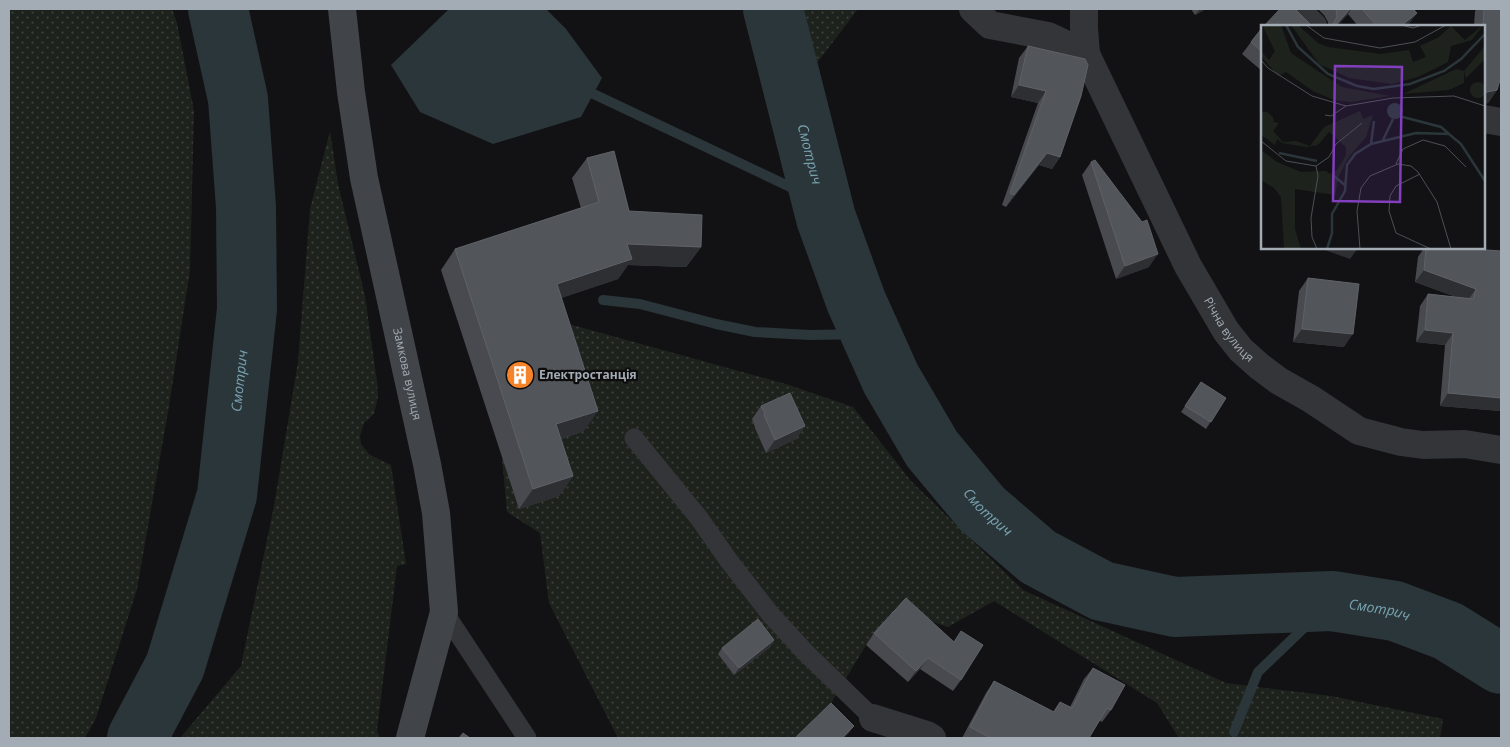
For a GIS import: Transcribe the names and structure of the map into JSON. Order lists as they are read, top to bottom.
{
  "streets": {
    "main road": ["Замкова вулиця"],
    "street": ["Річна вулиця"]
  },
  "water": ["Смотрич"],
  "places": {
    "building": ["Електростанція"]
  }
}
